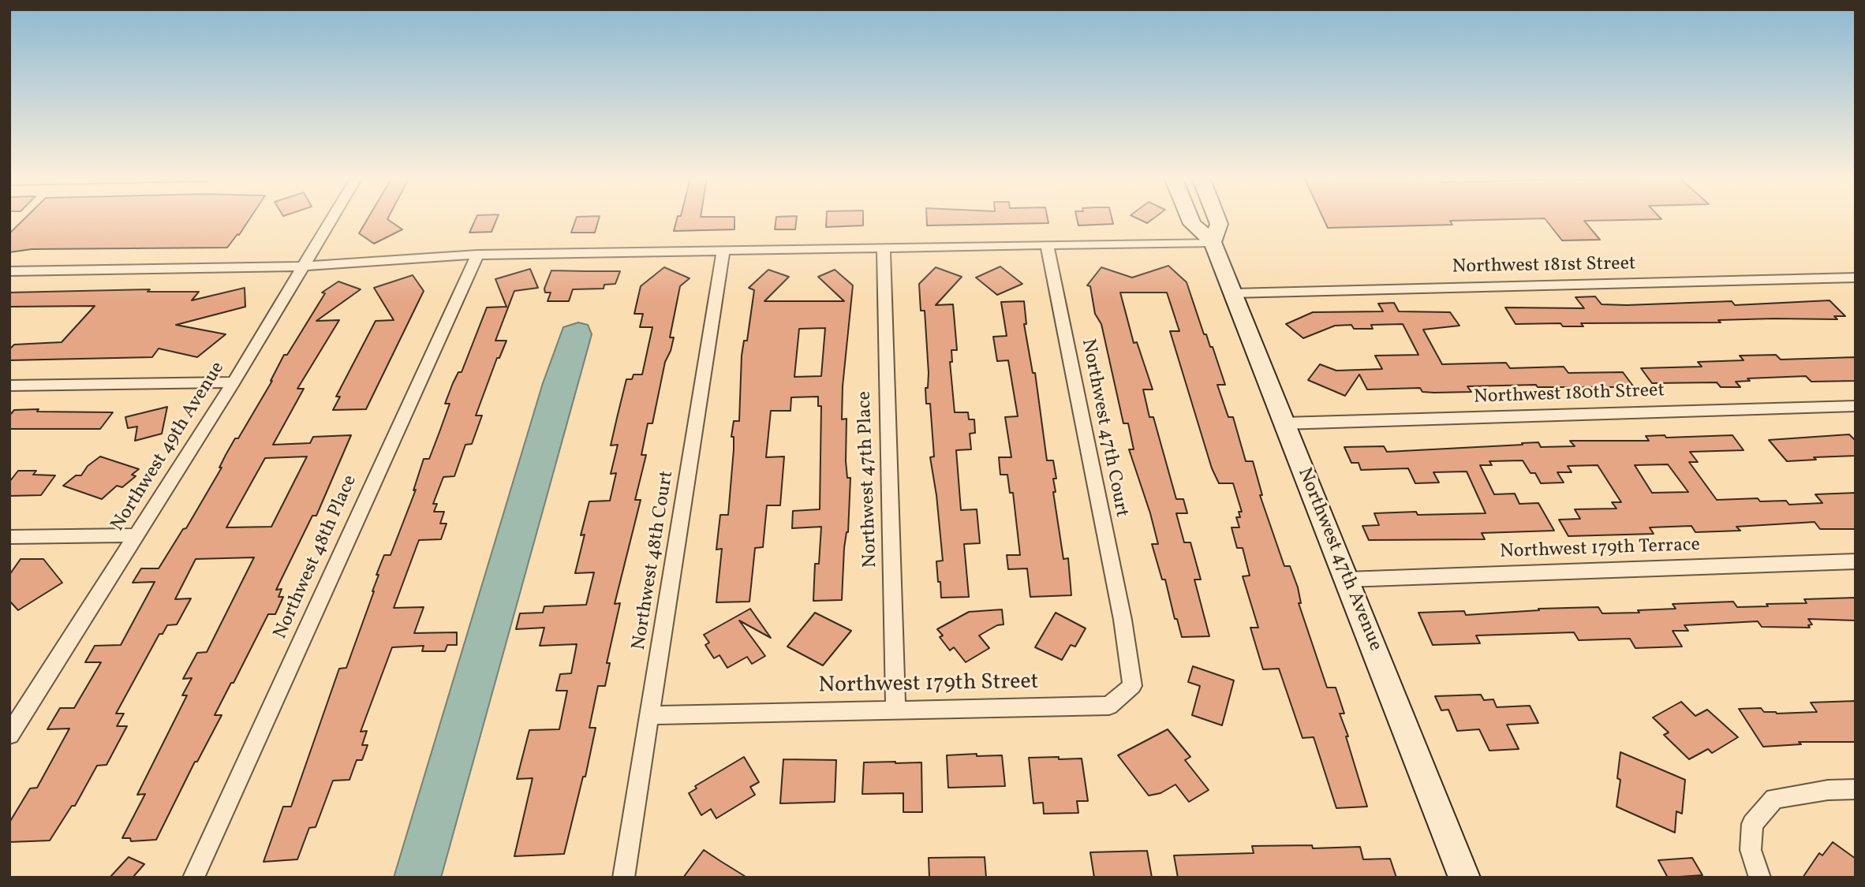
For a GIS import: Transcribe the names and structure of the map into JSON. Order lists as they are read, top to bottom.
{
  "streets": {
    "main road": ["Northwest 47th Avenue"],
    "street": [
      "Northwest 181st Street",
      "Northwest 180th Street",
      "Northwest 47th Court",
      "Northwest 49th Avenue",
      "Northwest 47th Place",
      "Northwest 179th Terrace",
      "Northwest 48th Place",
      "Northwest 48th Court",
      "Northwest 179th Street"
    ]
  },
  "crossings": [
    ["Northwest 181st Street", "Northwest 47th Avenue"],
    ["Northwest 180th Street", "Northwest 47th Avenue"],
    ["Northwest 47th Court", "Northwest 179th Street"],
    ["Northwest 47th Place", "Northwest 179th Street"],
    ["Northwest 179th Terrace", "Northwest 47th Avenue"],
    ["Northwest 48th Court", "Northwest 179th Street"]
  ]
}
